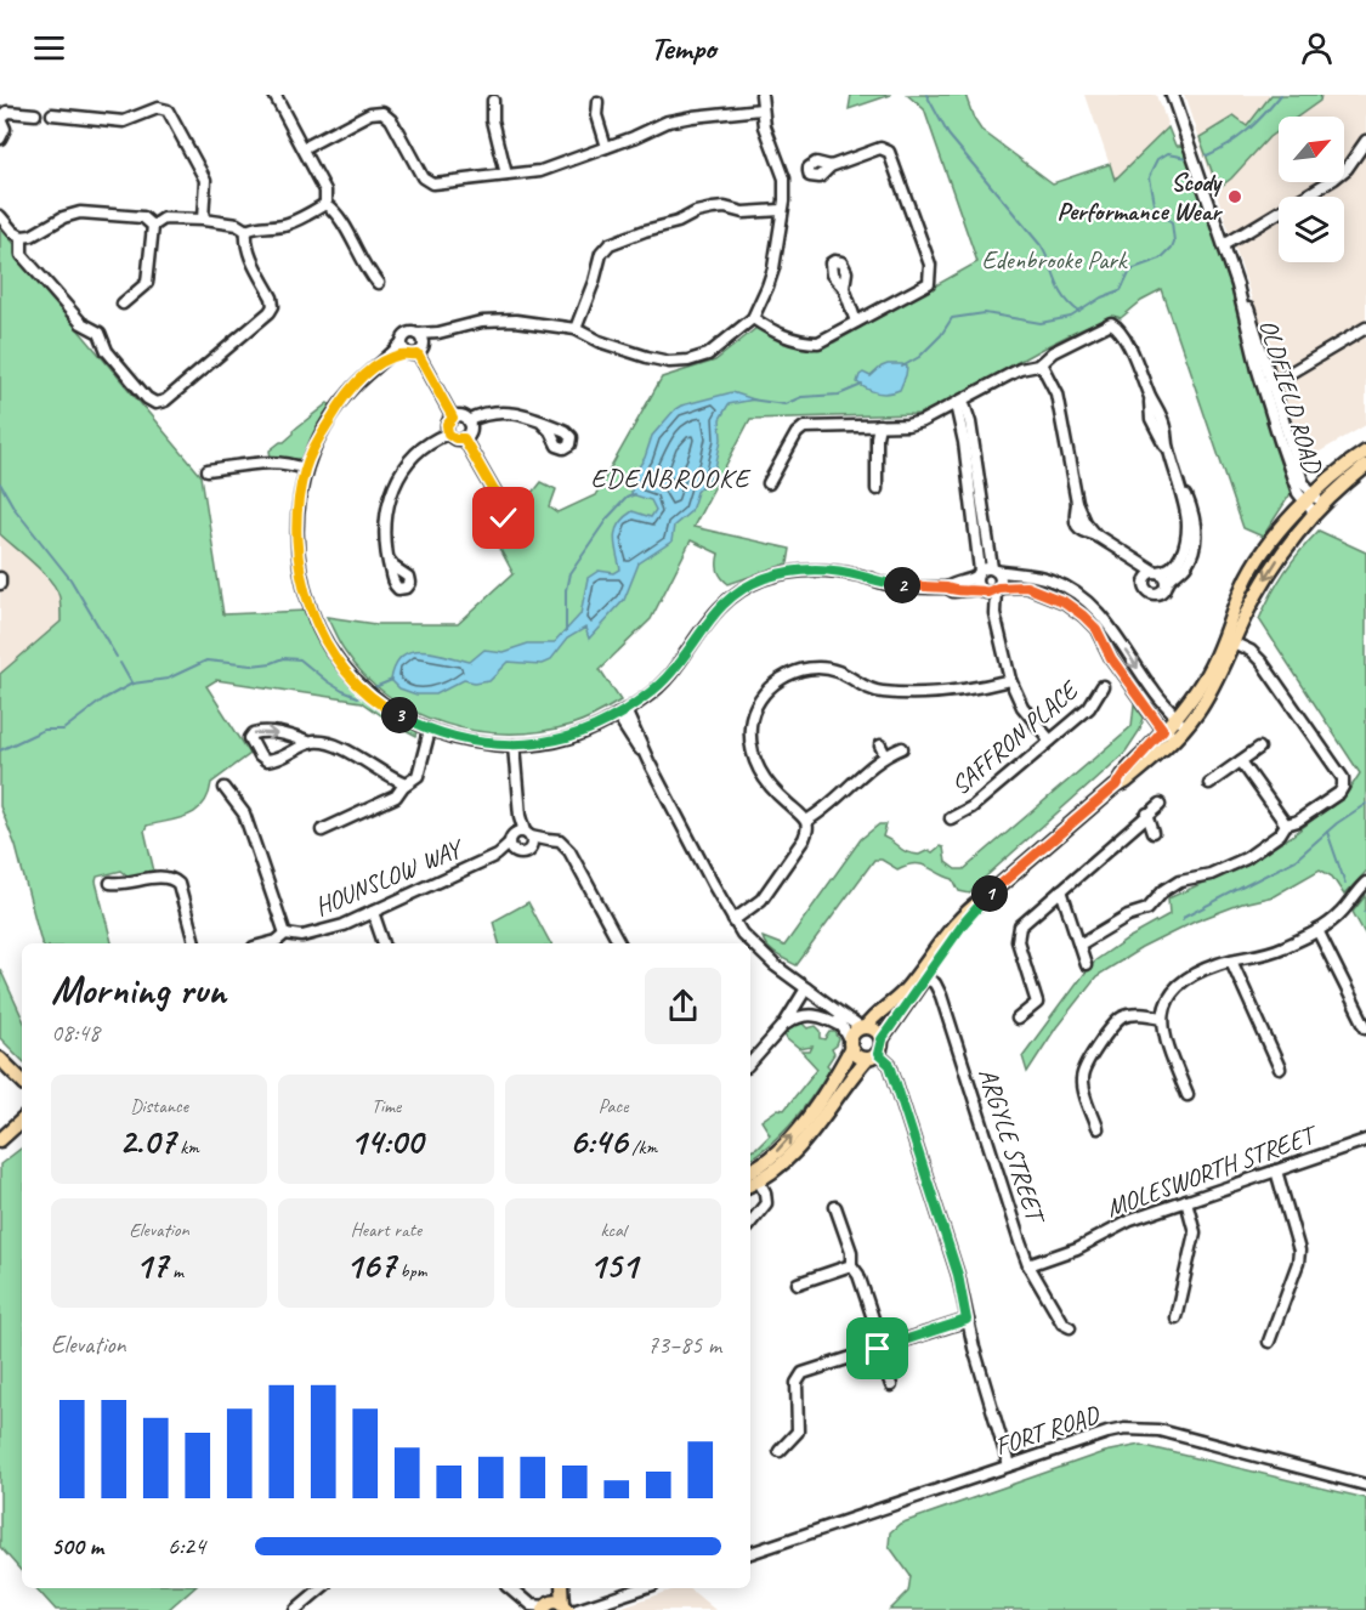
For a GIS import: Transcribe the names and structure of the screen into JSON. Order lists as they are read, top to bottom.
{
  "streets": {
    "street": [
      "OLDFIELD ROAD",
      "SAFFRON PLACE",
      "HOUNSLOW WAY",
      "ARGYLE STREET",
      "MOLESWORTH STREET",
      "FORT ROAD"
    ]
  },
  "crossings": [
    ["ARGYLE STREET", "MOLESWORTH STREET"]
  ],
  "districts": ["EDENBROOKE"],
  "parks": ["Edenbrooke Park"],
  "places": ["Scody Performance Wear"],
  "north": "top right",
  "page": {
    "header": "Tempo",
    "pins": ["2", "3", "1"],
    "heading": ["Morning run", "08:48"],
    "stats": [
      ["Distance", "2.07 km"],
      ["Time", "14:00"],
      ["Pace", "6:46 /km"],
      ["Elevation", "17 m"],
      ["Heart rate", "167 bpm"],
      ["kcal", "151"]
    ],
    "chart": ["Elevation", "73–85 m"],
    "list": [
      {
        "name": "500 m",
        "note": "6:24"
      }
    ]
  }
}
